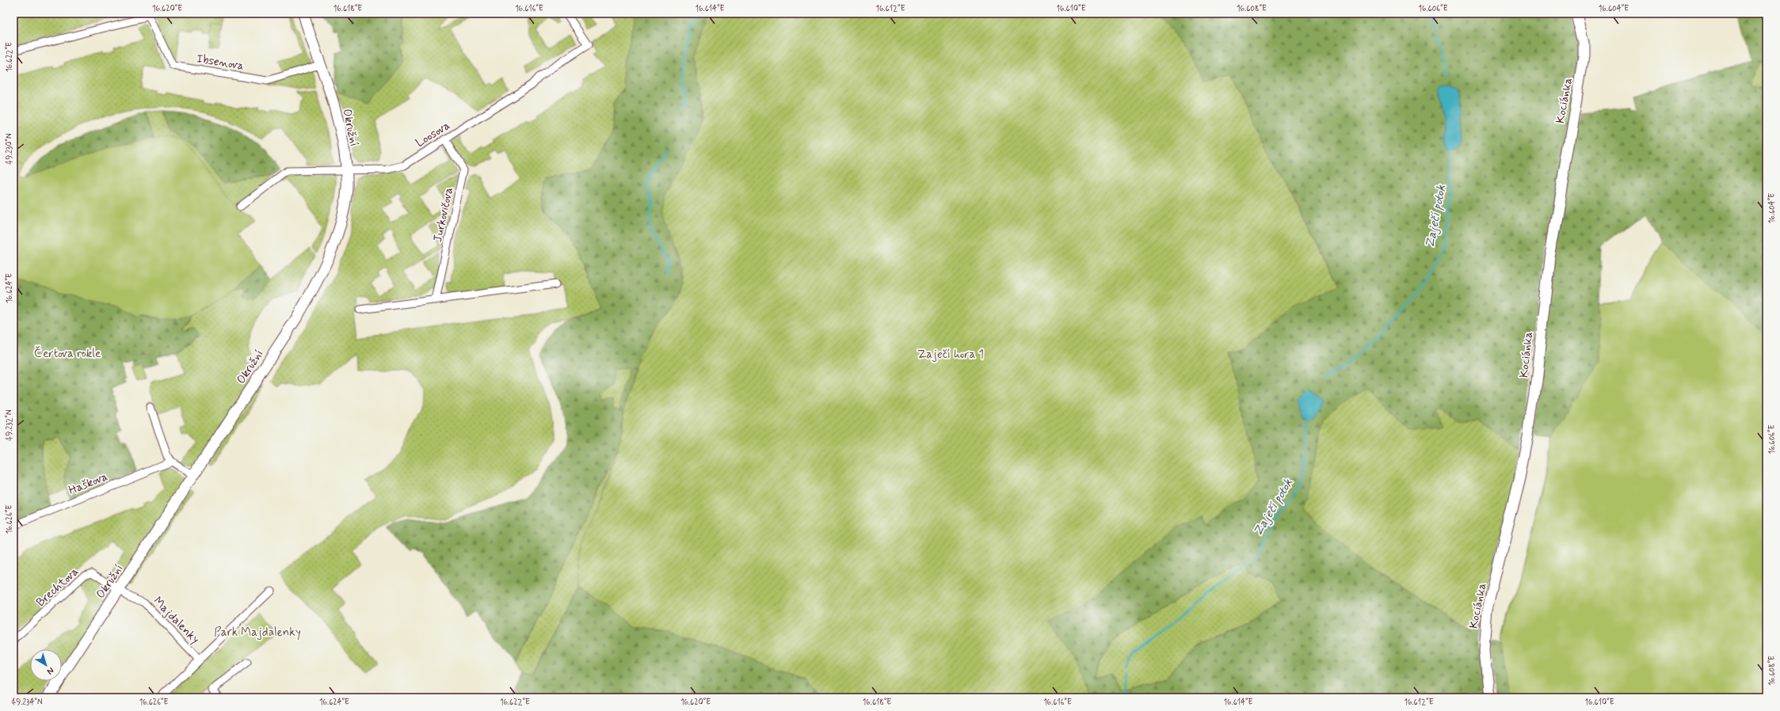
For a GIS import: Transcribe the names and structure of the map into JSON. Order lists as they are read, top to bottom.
{
  "streets": {
    "street": [
      "Ibsenova",
      "Kociánka",
      "Okružní",
      "Loosova",
      "Jurkovičova",
      "Haškova",
      "Brechtova",
      "Majdalenky"
    ]
  },
  "crossings": [
    ["Ibsenova", "Okružní"],
    ["Okružní", "Loosova"],
    ["Okružní", "Brechtova"],
    ["Okružní", "Majdalenky"],
    ["Loosova", "Jurkovičova"],
    ["Brechtova", "Majdalenky"]
  ],
  "water": ["Zaječí potok"],
  "parks": ["Čertova rokle", "Zaječí hora 1", "Park Majdalenky"],
  "north": "bottom right",
  "coordinates": [
    "16.620°E",
    "16.618°E",
    "16.616°E",
    "16.614°E",
    "16.612°E",
    "16.610°E",
    "16.608°E",
    "16.606°E",
    "16.604°E",
    "16.622°E",
    "49.230°N",
    "16.624°E",
    "49.232°N",
    "16.626°E",
    "49.234°N"
  ]
}
